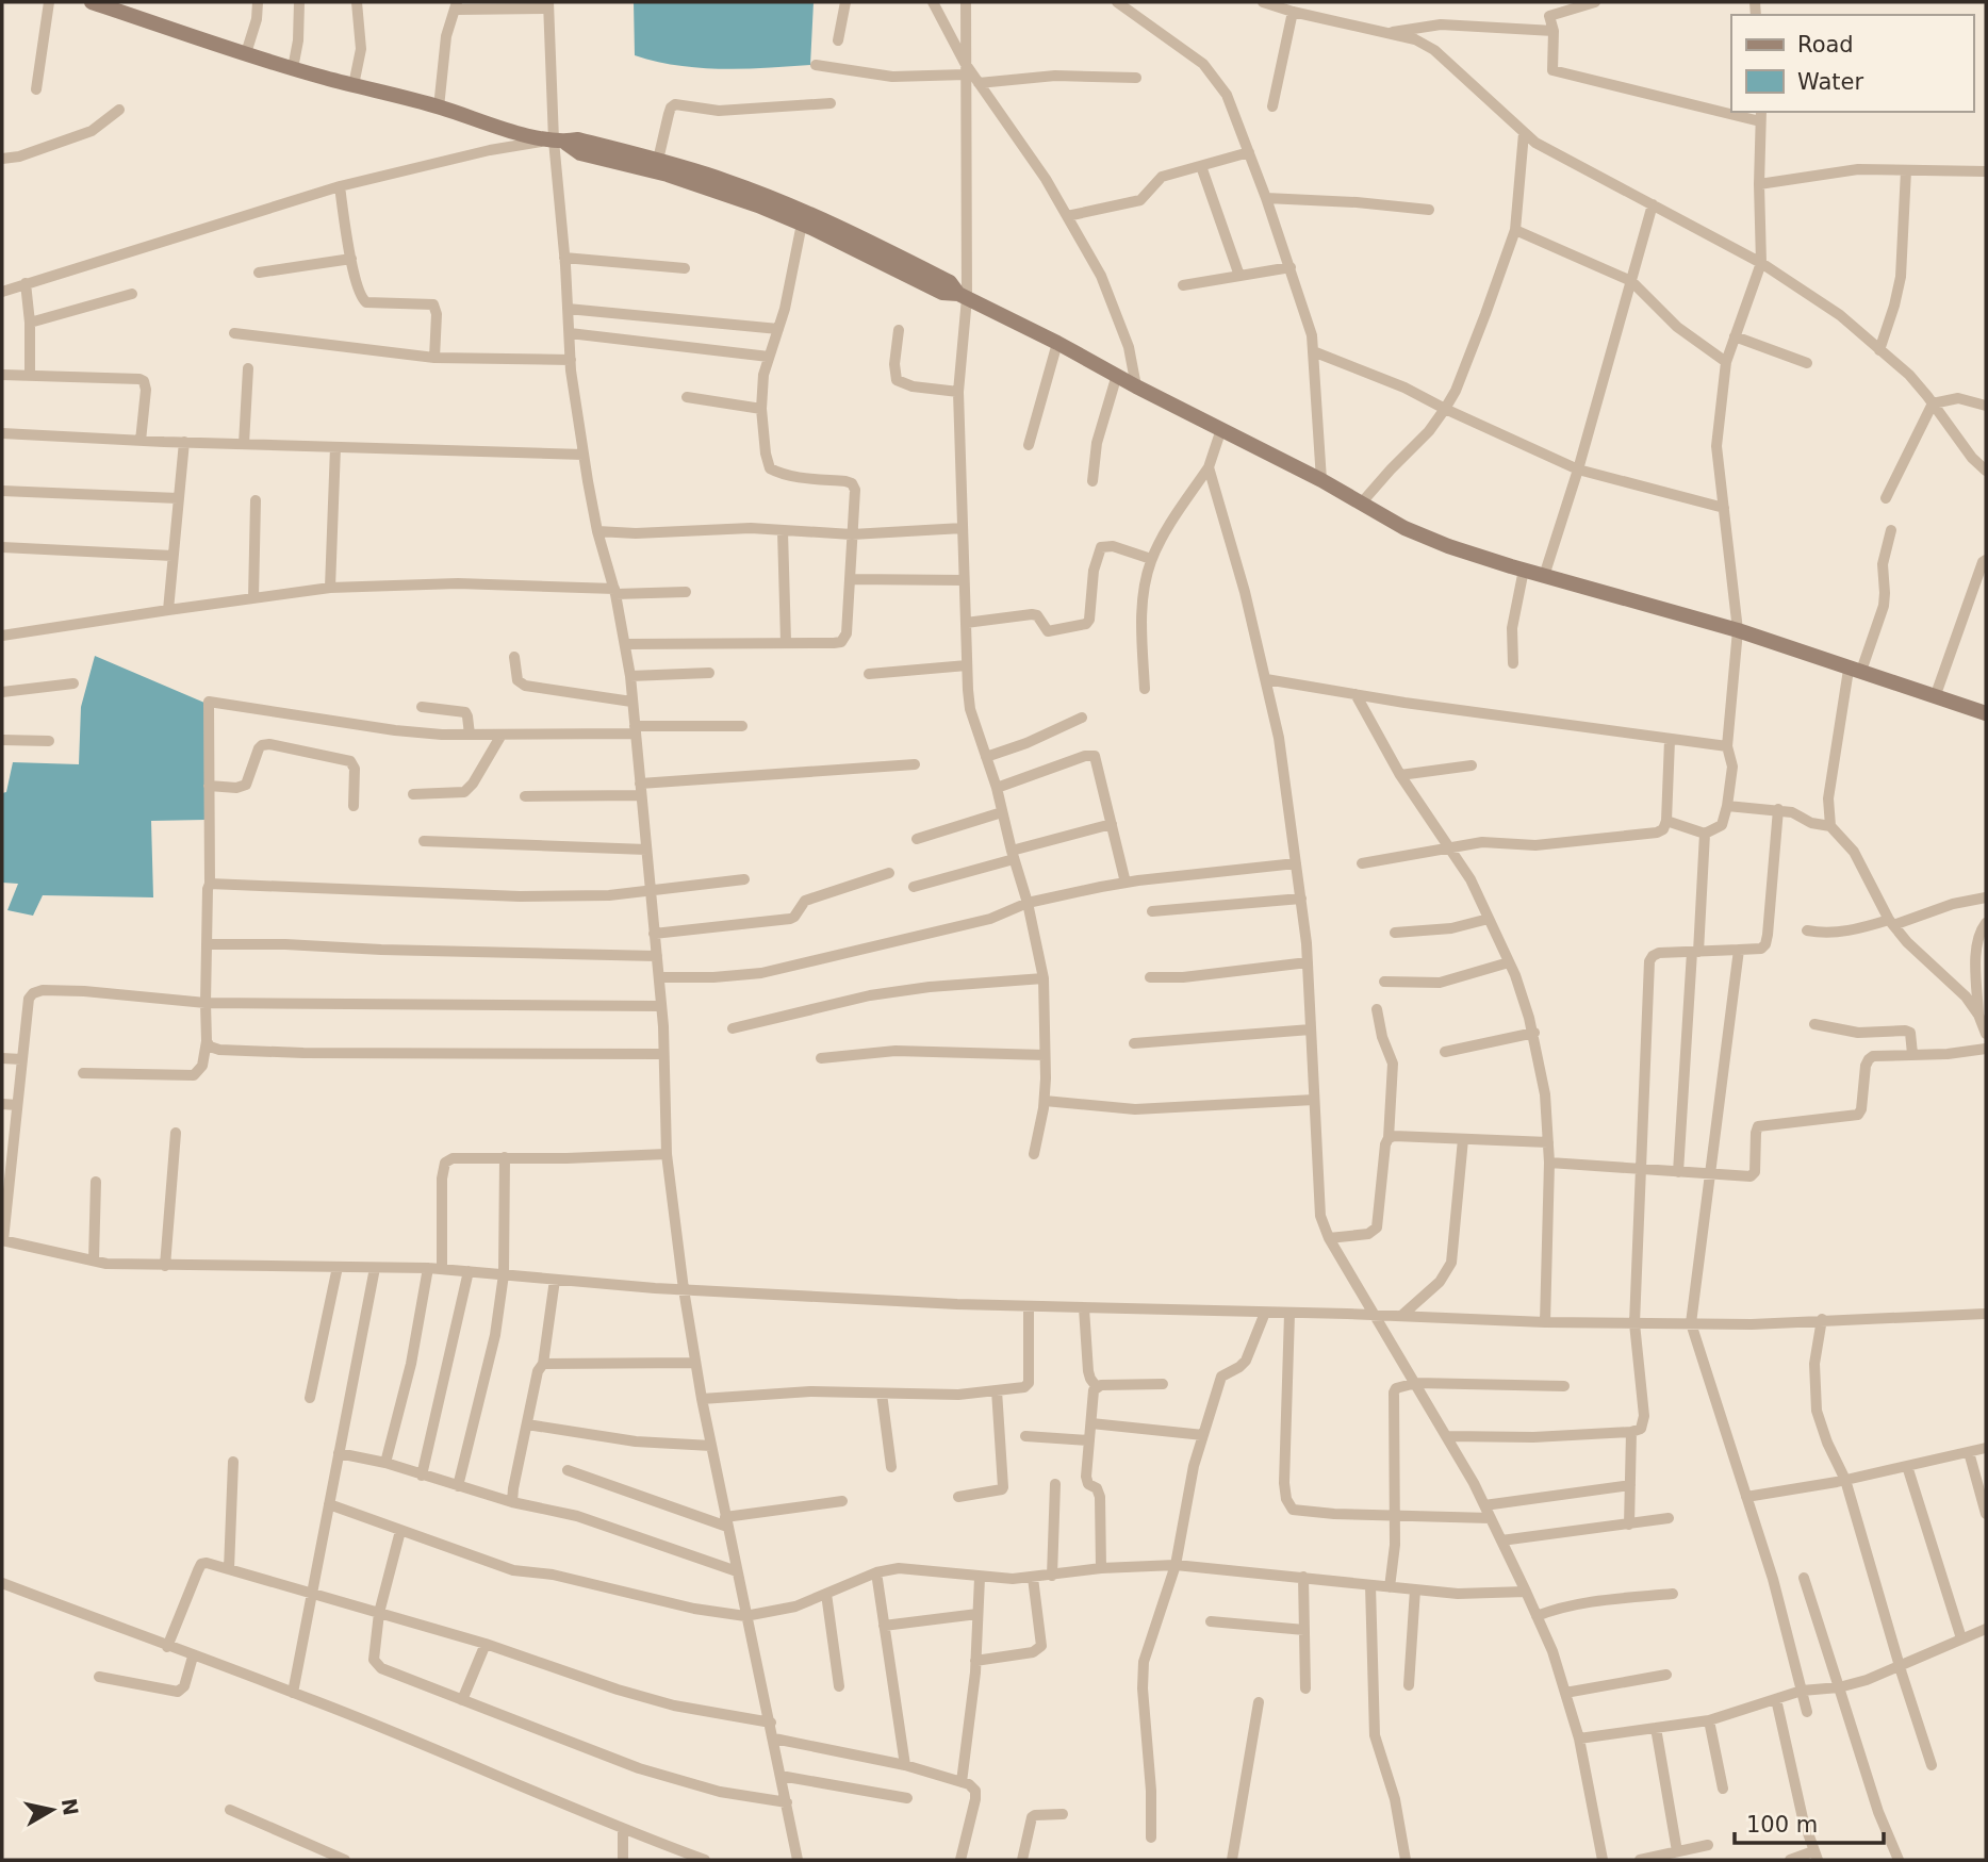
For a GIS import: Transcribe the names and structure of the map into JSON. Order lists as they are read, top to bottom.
{
  "legend": ["Road", "Water"],
  "scale_bar": "100 m",
  "north": "right"
}
